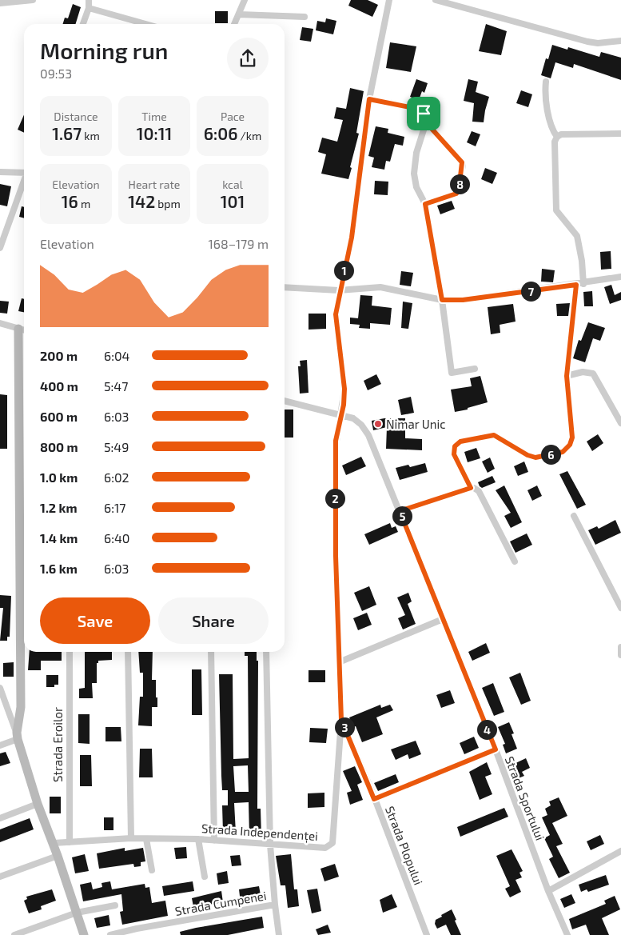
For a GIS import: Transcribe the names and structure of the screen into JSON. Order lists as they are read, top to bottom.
{
  "streets": {
    "street": [
      "Strada Eroilor",
      "Strada Sportului",
      "Strada Independenței",
      "Strada Plopului",
      "Strada Cumpenei"
    ]
  },
  "crossings": [
    ["Strada Eroilor", "Strada Independenței"],
    ["Strada Sportului", "Strada Independenței"],
    ["Strada Independenței", "Strada Plopului"],
    ["Strada Independenței", "Strada Cumpenei"]
  ],
  "places": ["Nimar Unic"],
  "page": {
    "heading": ["Morning run", "09:53"],
    "stats": [
      ["Distance", "1.67 km"],
      ["Time", "10:11"],
      ["Pace", "6:06 /km"],
      ["Elevation", "16 m"],
      ["Heart rate", "142 bpm"],
      ["kcal", "101"]
    ],
    "pins": [
      "8",
      "1",
      "7",
      "6",
      "2",
      "5",
      "3",
      "4"
    ],
    "chart": ["Elevation", "168–179 m"],
    "list": [
      {
        "name": "200 m",
        "note": "6:04"
      },
      {
        "name": "400 m",
        "note": "5:47"
      },
      {
        "name": "600 m",
        "note": "6:03"
      },
      {
        "name": "800 m",
        "note": "5:49"
      },
      {
        "name": "1.0 km",
        "note": "6:02"
      },
      {
        "name": "1.2 km",
        "note": "6:17"
      },
      {
        "name": "1.4 km",
        "note": "6:40"
      },
      {
        "name": "1.6 km",
        "note": "6:03"
      }
    ],
    "buttons": ["Save", "Share"]
  }
}
